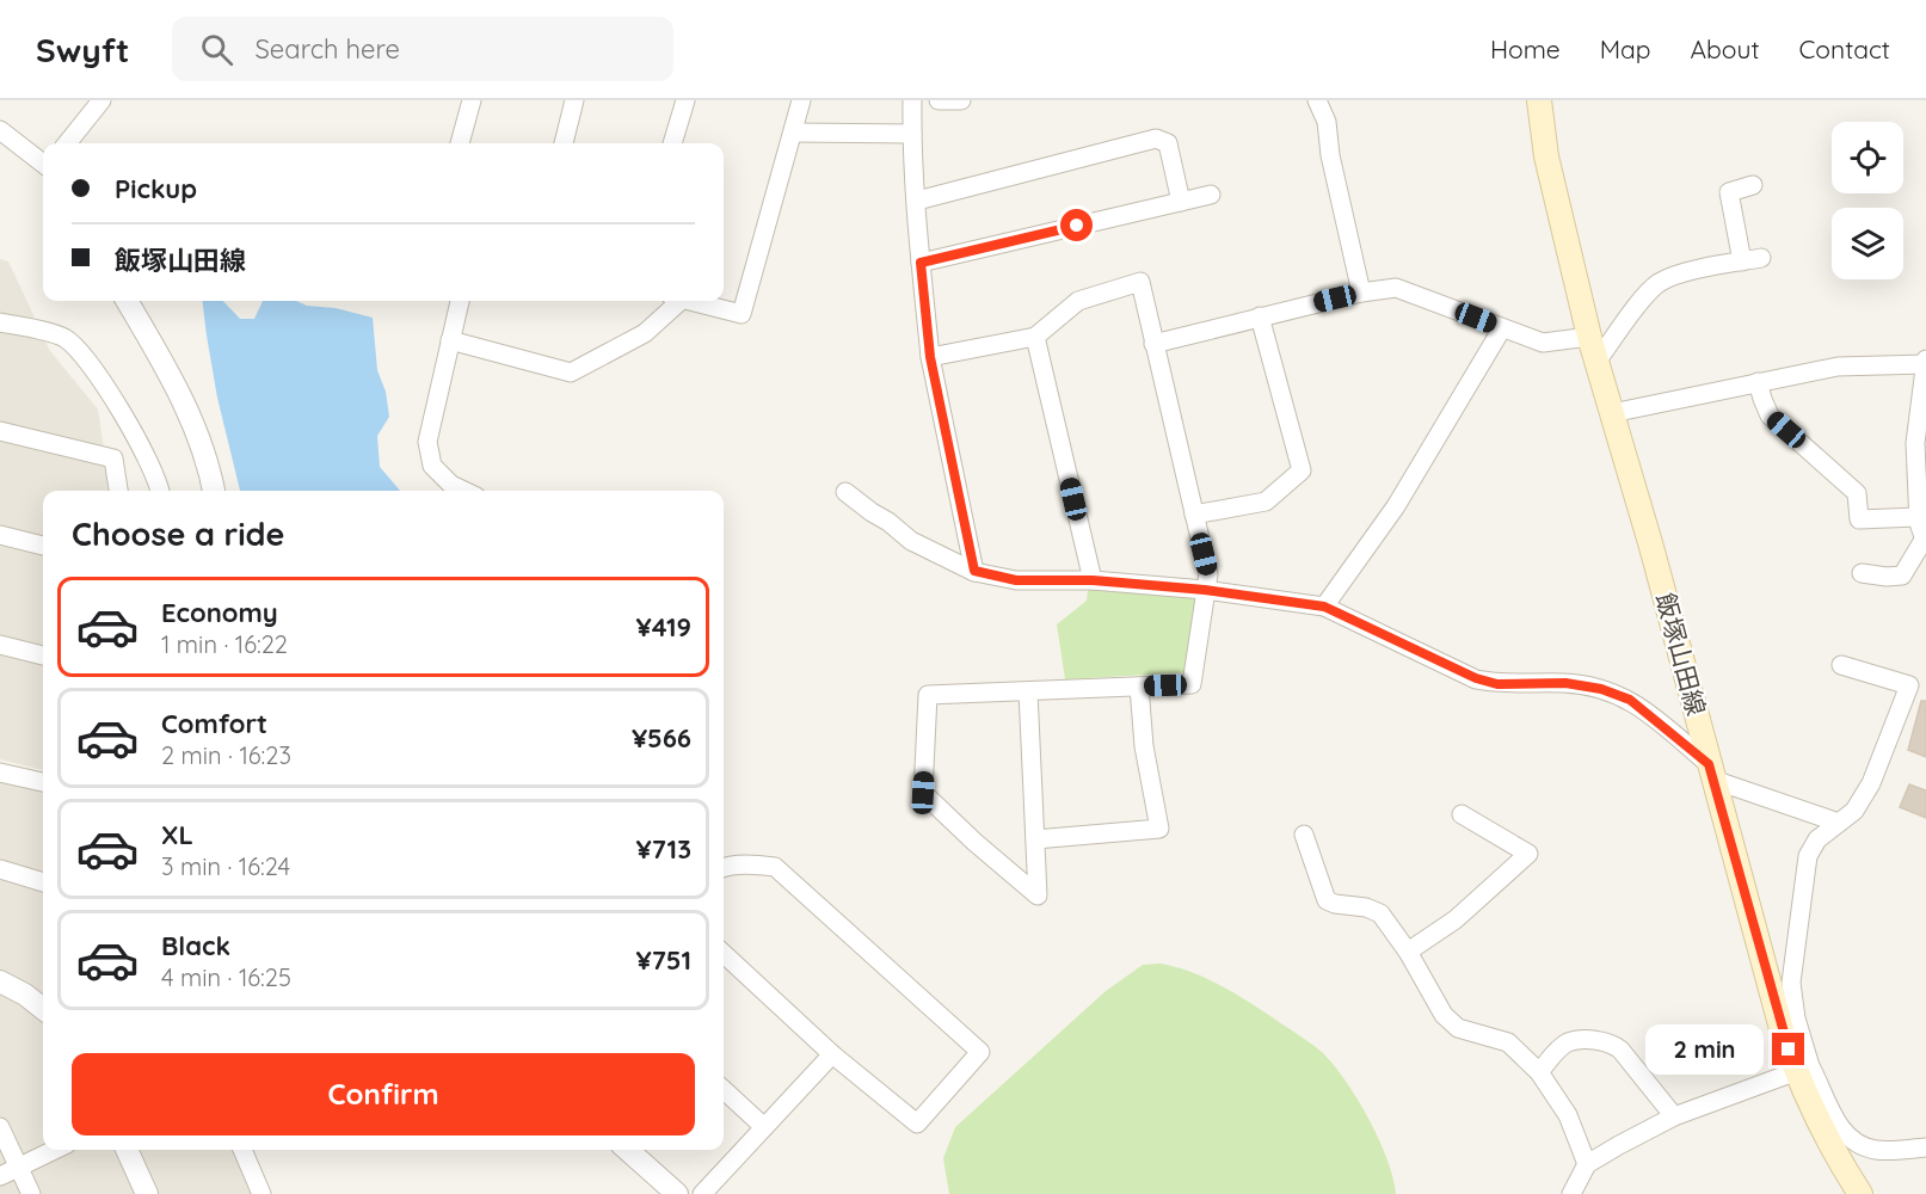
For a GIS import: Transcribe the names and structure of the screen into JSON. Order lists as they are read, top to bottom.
{
  "streets": {
    "main road": ["飯塚山田線"]
  },
  "page": {
    "header": "Swyft",
    "search": "Search here",
    "nav": [
      "Home",
      "Map",
      "About",
      "Contact"
    ],
    "banner": ["Pickup", "飯塚山田線"],
    "heading": "Choose a ride",
    "list": [
      {
        "name": "Economy",
        "note": "1 min · 16:22",
        "value": "¥419"
      },
      {
        "name": "Comfort",
        "note": "2 min · 16:23",
        "value": "¥566"
      },
      {
        "name": "XL",
        "note": "3 min · 16:24",
        "value": "¥713"
      },
      {
        "name": "Black",
        "note": "4 min · 16:25",
        "value": "¥751"
      }
    ],
    "bubble": "2 min",
    "buttons": "Confirm"
  }
}
